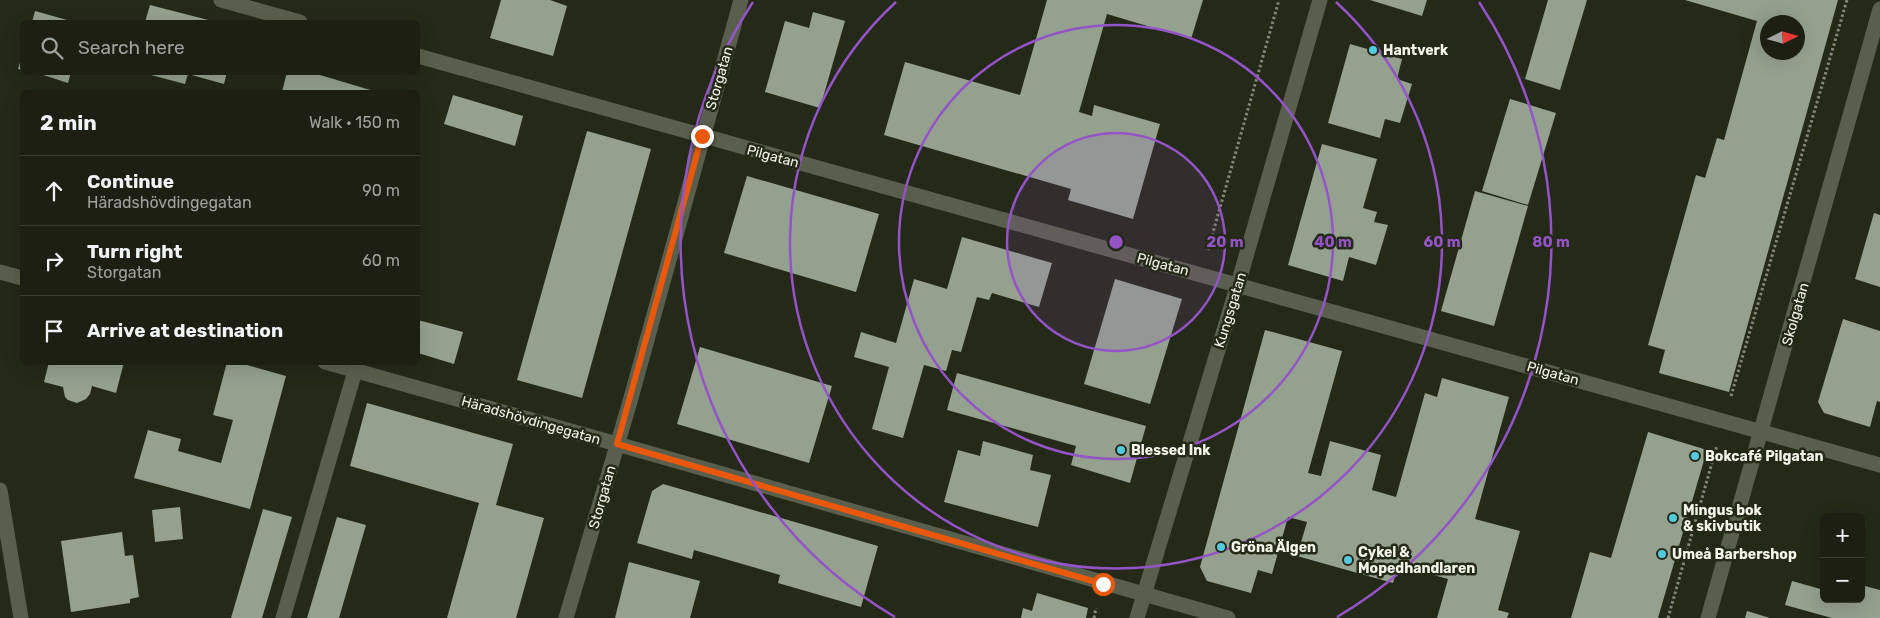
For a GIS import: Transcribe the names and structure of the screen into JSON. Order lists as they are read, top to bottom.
{
  "streets": {
    "street": [
      "Storgatan",
      "Pilgatan",
      "Kungsgatan",
      "Skolgatan",
      "Häradshövdingegatan"
    ]
  },
  "crossings": [
    ["Storgatan", "Pilgatan"],
    ["Storgatan", "Häradshövdingegatan"],
    ["Pilgatan", "Kungsgatan"],
    ["Pilgatan", "Skolgatan"],
    ["Kungsgatan", "Häradshövdingegatan"]
  ],
  "places": [
    "Hantverk",
    "Blessed Ink",
    "Bokcafé Pilgatan",
    "Mingus bok & skivbutik",
    "Gröna Älgen",
    "Umeå Barbershop",
    "Cykel & Mopedhandlaren"
  ],
  "north": "right",
  "page": {
    "search": "Search here",
    "heading": ["2 min", "Walk · 150 m"],
    "list": [
      ["Continue", "Häradshövdingegatan", "90 m"],
      ["Turn right", "Storgatan", "60 m"],
      "Arrive at destination"
    ],
    "map_buttons": ["+", "−"]
  },
  "rings": [
    "20 m",
    "40 m",
    "60 m",
    "80 m"
  ]
}
